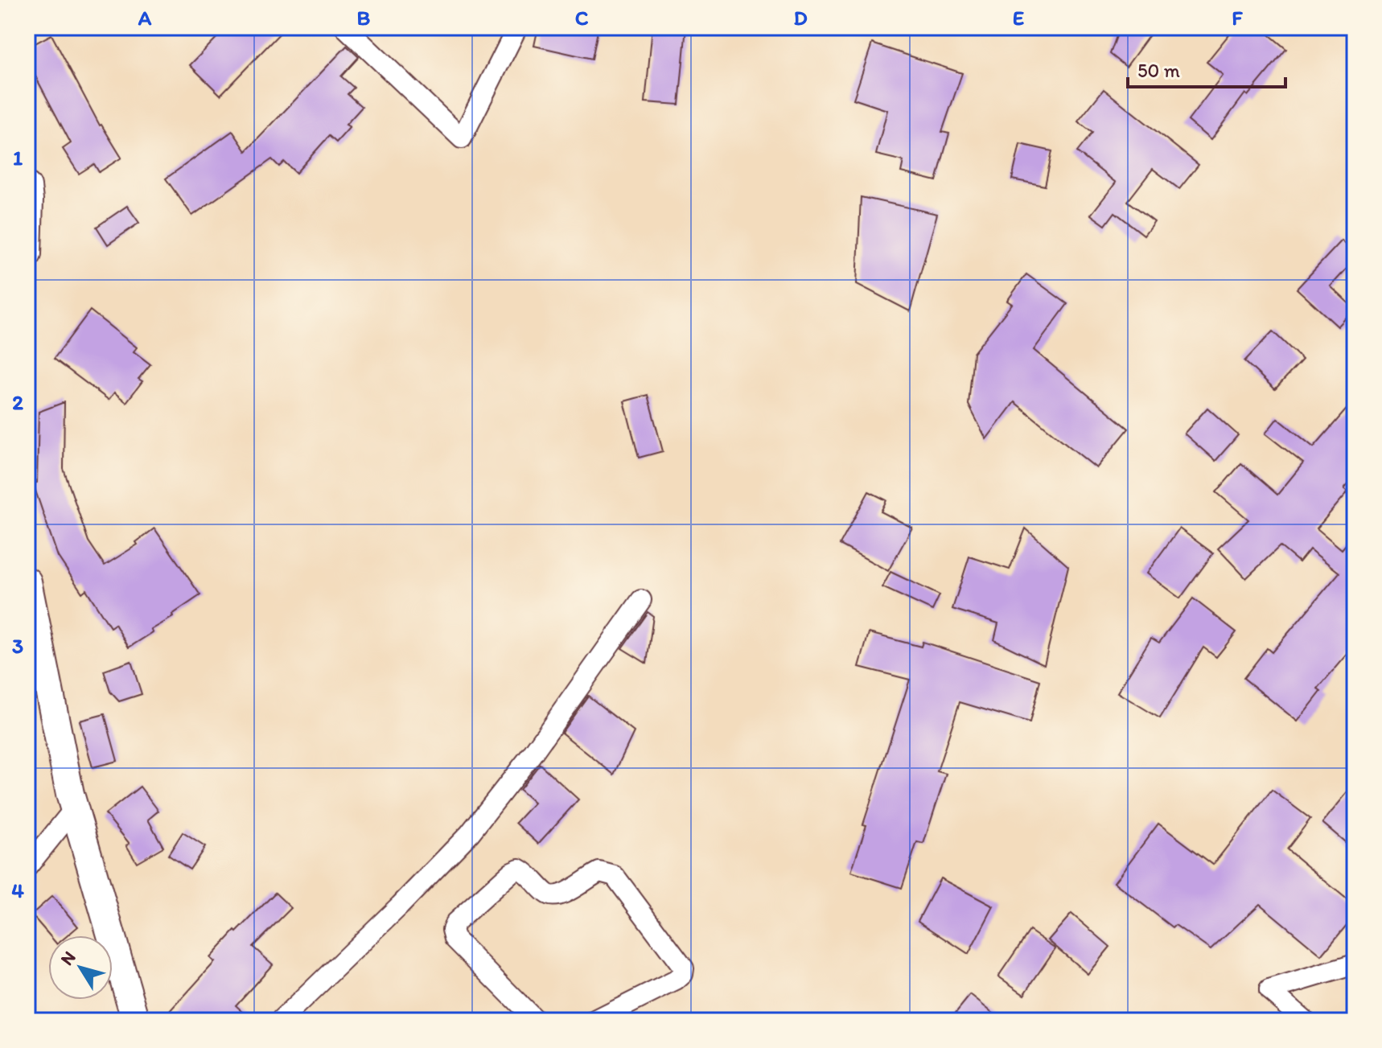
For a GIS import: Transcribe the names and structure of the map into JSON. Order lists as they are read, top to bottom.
{
  "scale_bar": "50 m",
  "north": "top left",
  "grid": {
    "columns": [
      "A",
      "B",
      "C",
      "D",
      "E",
      "F"
    ],
    "rows": [
      "1",
      "2",
      "3",
      "4"
    ]
  }
}
